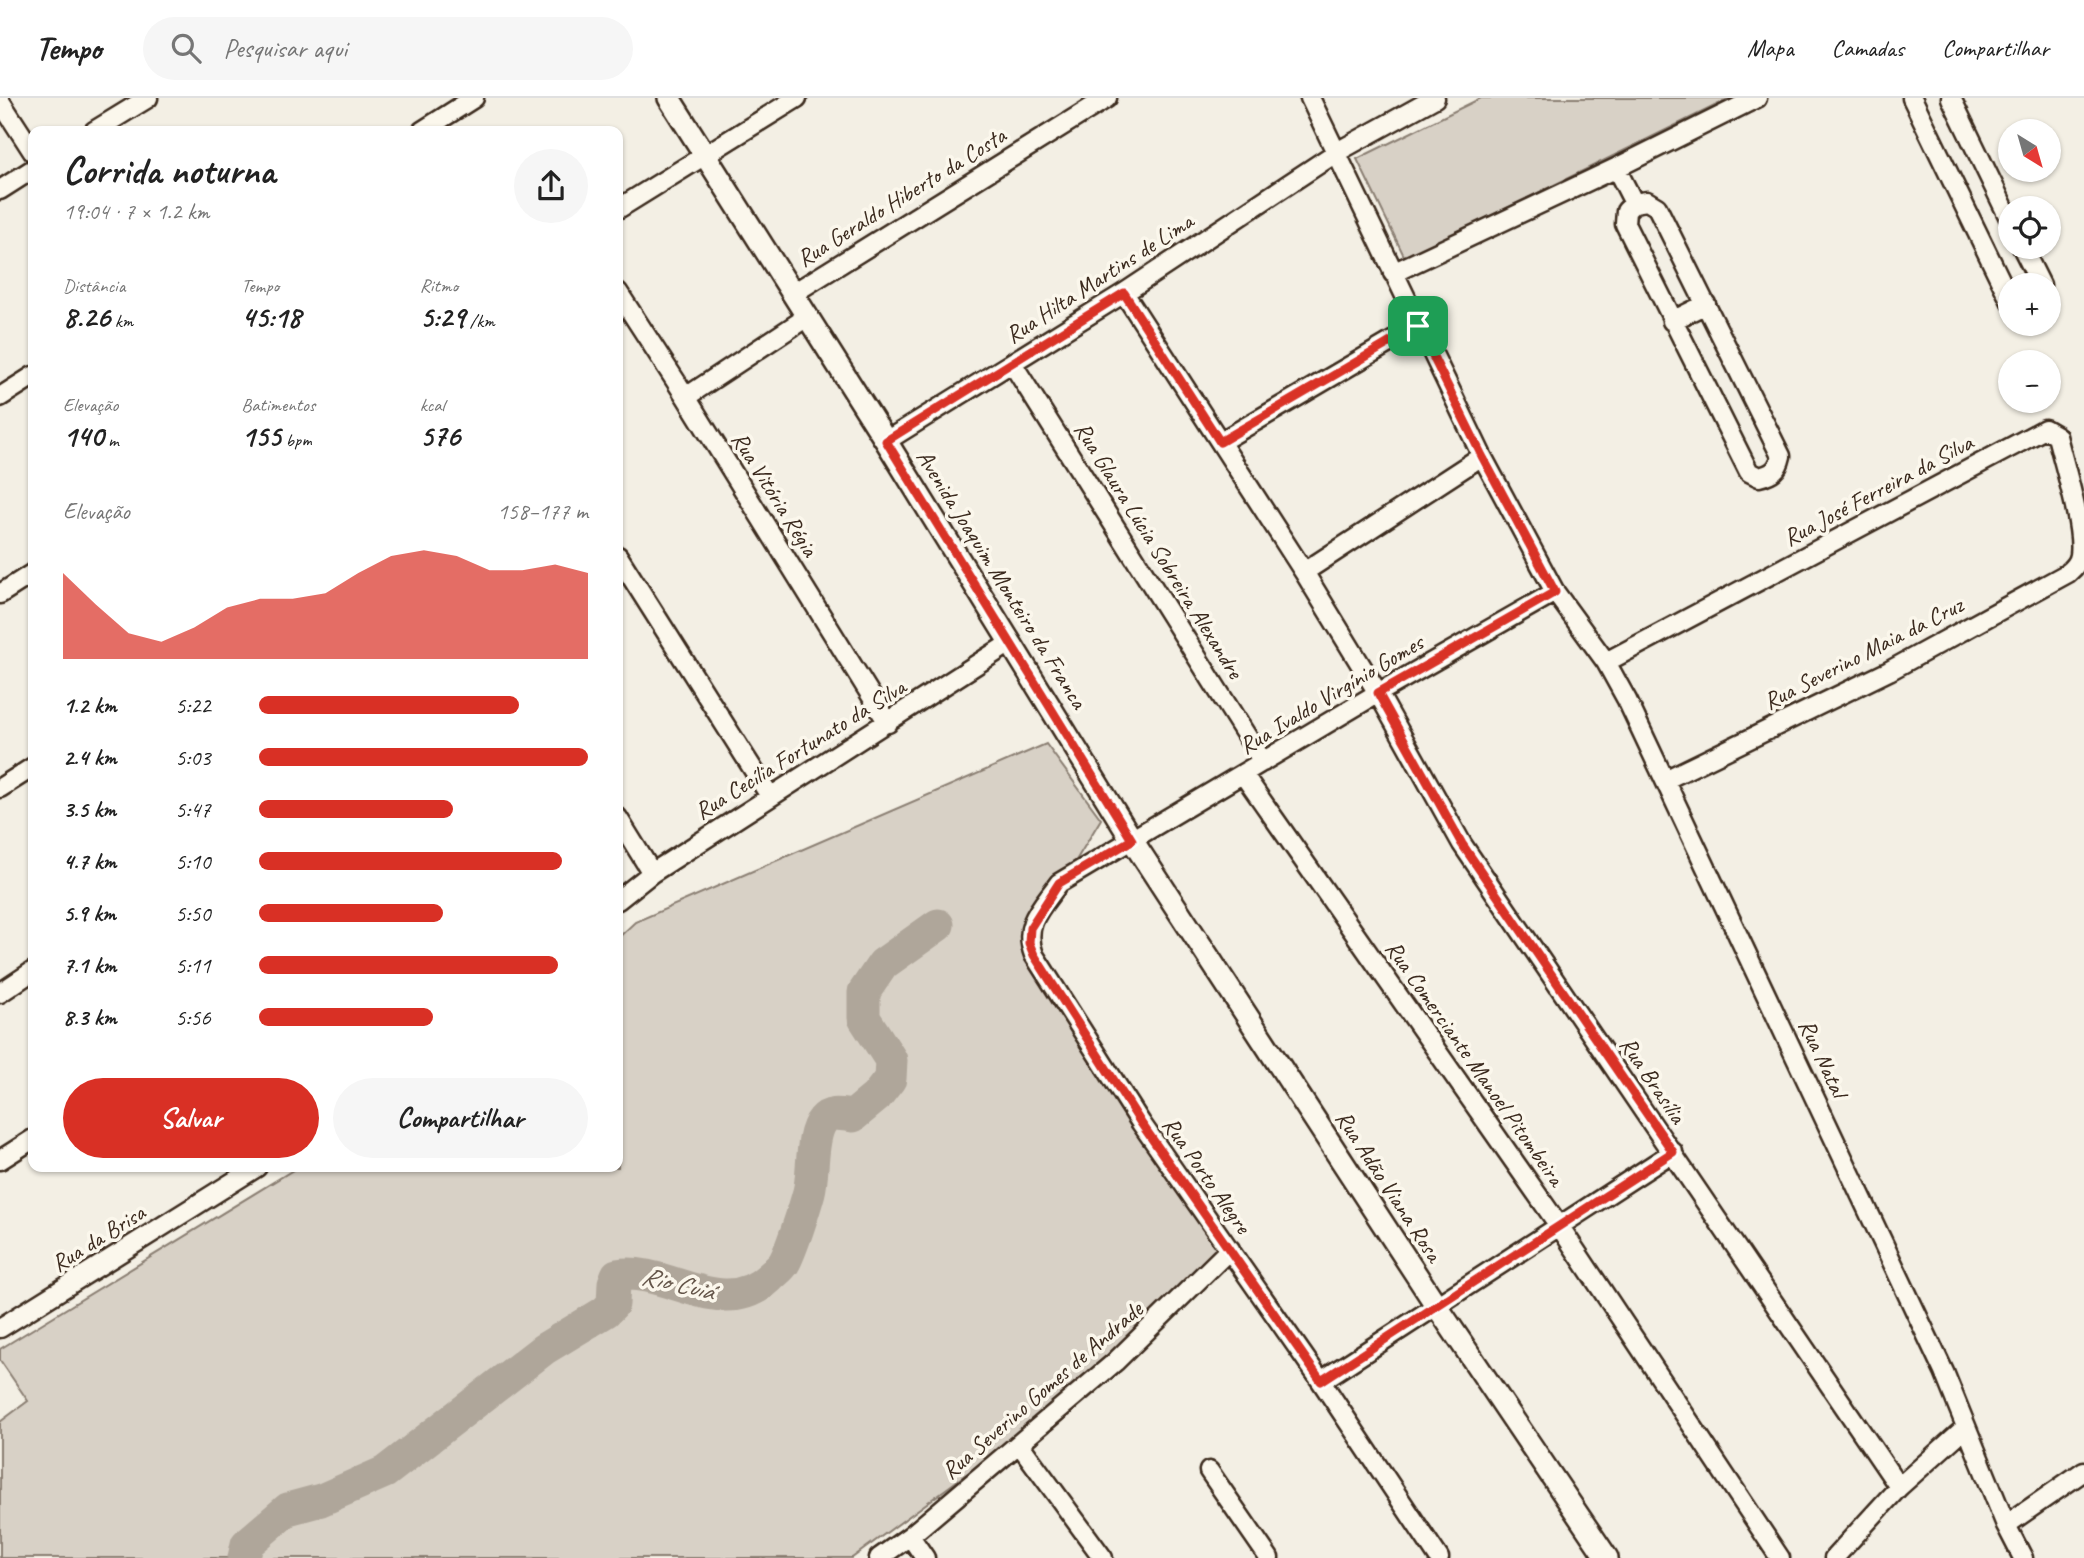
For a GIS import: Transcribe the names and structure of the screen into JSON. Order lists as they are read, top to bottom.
{
  "streets": {
    "street": [
      "Rua Geraldo Hiberto da Costa",
      "Rua Hilta Martins de Lima",
      "Rua José Ferreira da Silva",
      "Rua Vitória Régia",
      "Rua Glaura Lúcia Sobreira Alexandre",
      "Avenida Joaquim Monteiro da Franca",
      "Rua Severino Maia da Cruz",
      "Rua Ivaldo Virgínio Gomes",
      "Rua Cecília Fortunato da Silva",
      "Rua Natal",
      "Rua Comerciante Manoel Pitombeira",
      "Rua Brasília",
      "Rua Porto Alegre",
      "Rua Adão Viana Rosa",
      "Rua da Brisa",
      "Rua Severino Gomes de Andrade"
    ]
  },
  "crossings": [
    ["Rua Geraldo Hiberto da Costa", "Avenida Joaquim Monteiro da Franca"],
    ["Rua Hilta Martins de Lima", "Rua Glaura Lúcia Sobreira Alexandre"],
    ["Rua Hilta Martins de Lima", "Avenida Joaquim Monteiro da Franca"],
    ["Rua Hilta Martins de Lima", "Rua Natal"],
    ["Rua Hilta Martins de Lima", "Rua Brasília"],
    ["Rua José Ferreira da Silva", "Rua Severino Maia da Cruz"],
    ["Rua José Ferreira da Silva", "Rua Natal"],
    ["Rua Vitória Régia", "Rua Cecília Fortunato da Silva"],
    ["Rua Glaura Lúcia Sobreira Alexandre", "Rua Ivaldo Virgínio Gomes"],
    ["Avenida Joaquim Monteiro da Franca", "Rua Ivaldo Virgínio Gomes"],
    ["Avenida Joaquim Monteiro da Franca", "Rua Cecília Fortunato da Silva"],
    ["Avenida Joaquim Monteiro da Franca", "Rua Porto Alegre"],
    ["Avenida Joaquim Monteiro da Franca", "Rua Adão Viana Rosa"],
    ["Rua Severino Maia da Cruz", "Rua Natal"],
    ["Rua Ivaldo Virgínio Gomes", "Rua Natal"],
    ["Rua Ivaldo Virgínio Gomes", "Rua Comerciante Manoel Pitombeira"],
    ["Rua Ivaldo Virgínio Gomes", "Rua Brasília"],
    ["Rua Ivaldo Virgínio Gomes", "Rua Porto Alegre"],
    ["Rua Ivaldo Virgínio Gomes", "Rua Adão Viana Rosa"],
    ["Rua Porto Alegre", "Rua Adão Viana Rosa"],
    ["Rua Porto Alegre", "Rua Severino Gomes de Andrade"]
  ],
  "water": ["Rio Cuiá"],
  "north": "bottom right",
  "page": {
    "header": "Tempo",
    "search": "Pesquisar aqui",
    "nav": ["Mapa", "Camadas", "Compartilhar"],
    "map_buttons": ["+", "−"],
    "heading": ["Corrida noturna", "19:04 · 7 × 1.2 km"],
    "stats": [
      ["Distância", "8.26 km"],
      ["Tempo", "45:18"],
      ["Ritmo", "5:29 /km"],
      ["Elevação", "140 m"],
      ["Batimentos", "155 bpm"],
      ["kcal", "576"]
    ],
    "chart": ["Elevação", "158–177 m"],
    "list": [
      {
        "name": "1.2 km",
        "note": "5:22"
      },
      {
        "name": "2.4 km",
        "note": "5:03"
      },
      {
        "name": "3.5 km",
        "note": "5:47"
      },
      {
        "name": "4.7 km",
        "note": "5:10"
      },
      {
        "name": "5.9 km",
        "note": "5:50"
      },
      {
        "name": "7.1 km",
        "note": "5:11"
      },
      {
        "name": "8.3 km",
        "note": "5:56"
      }
    ],
    "buttons": ["Salvar", "Compartilhar"]
  }
}
